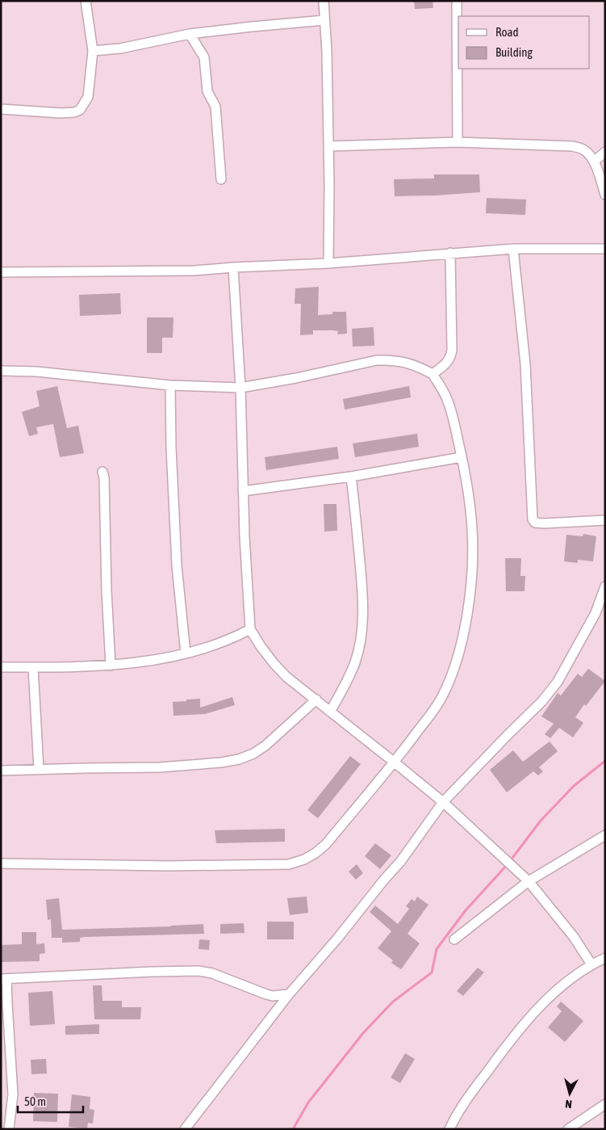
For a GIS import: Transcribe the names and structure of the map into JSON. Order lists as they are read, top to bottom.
{
  "legend": ["Road", "Building"],
  "scale_bar": "50 m",
  "north": "bottom"
}
